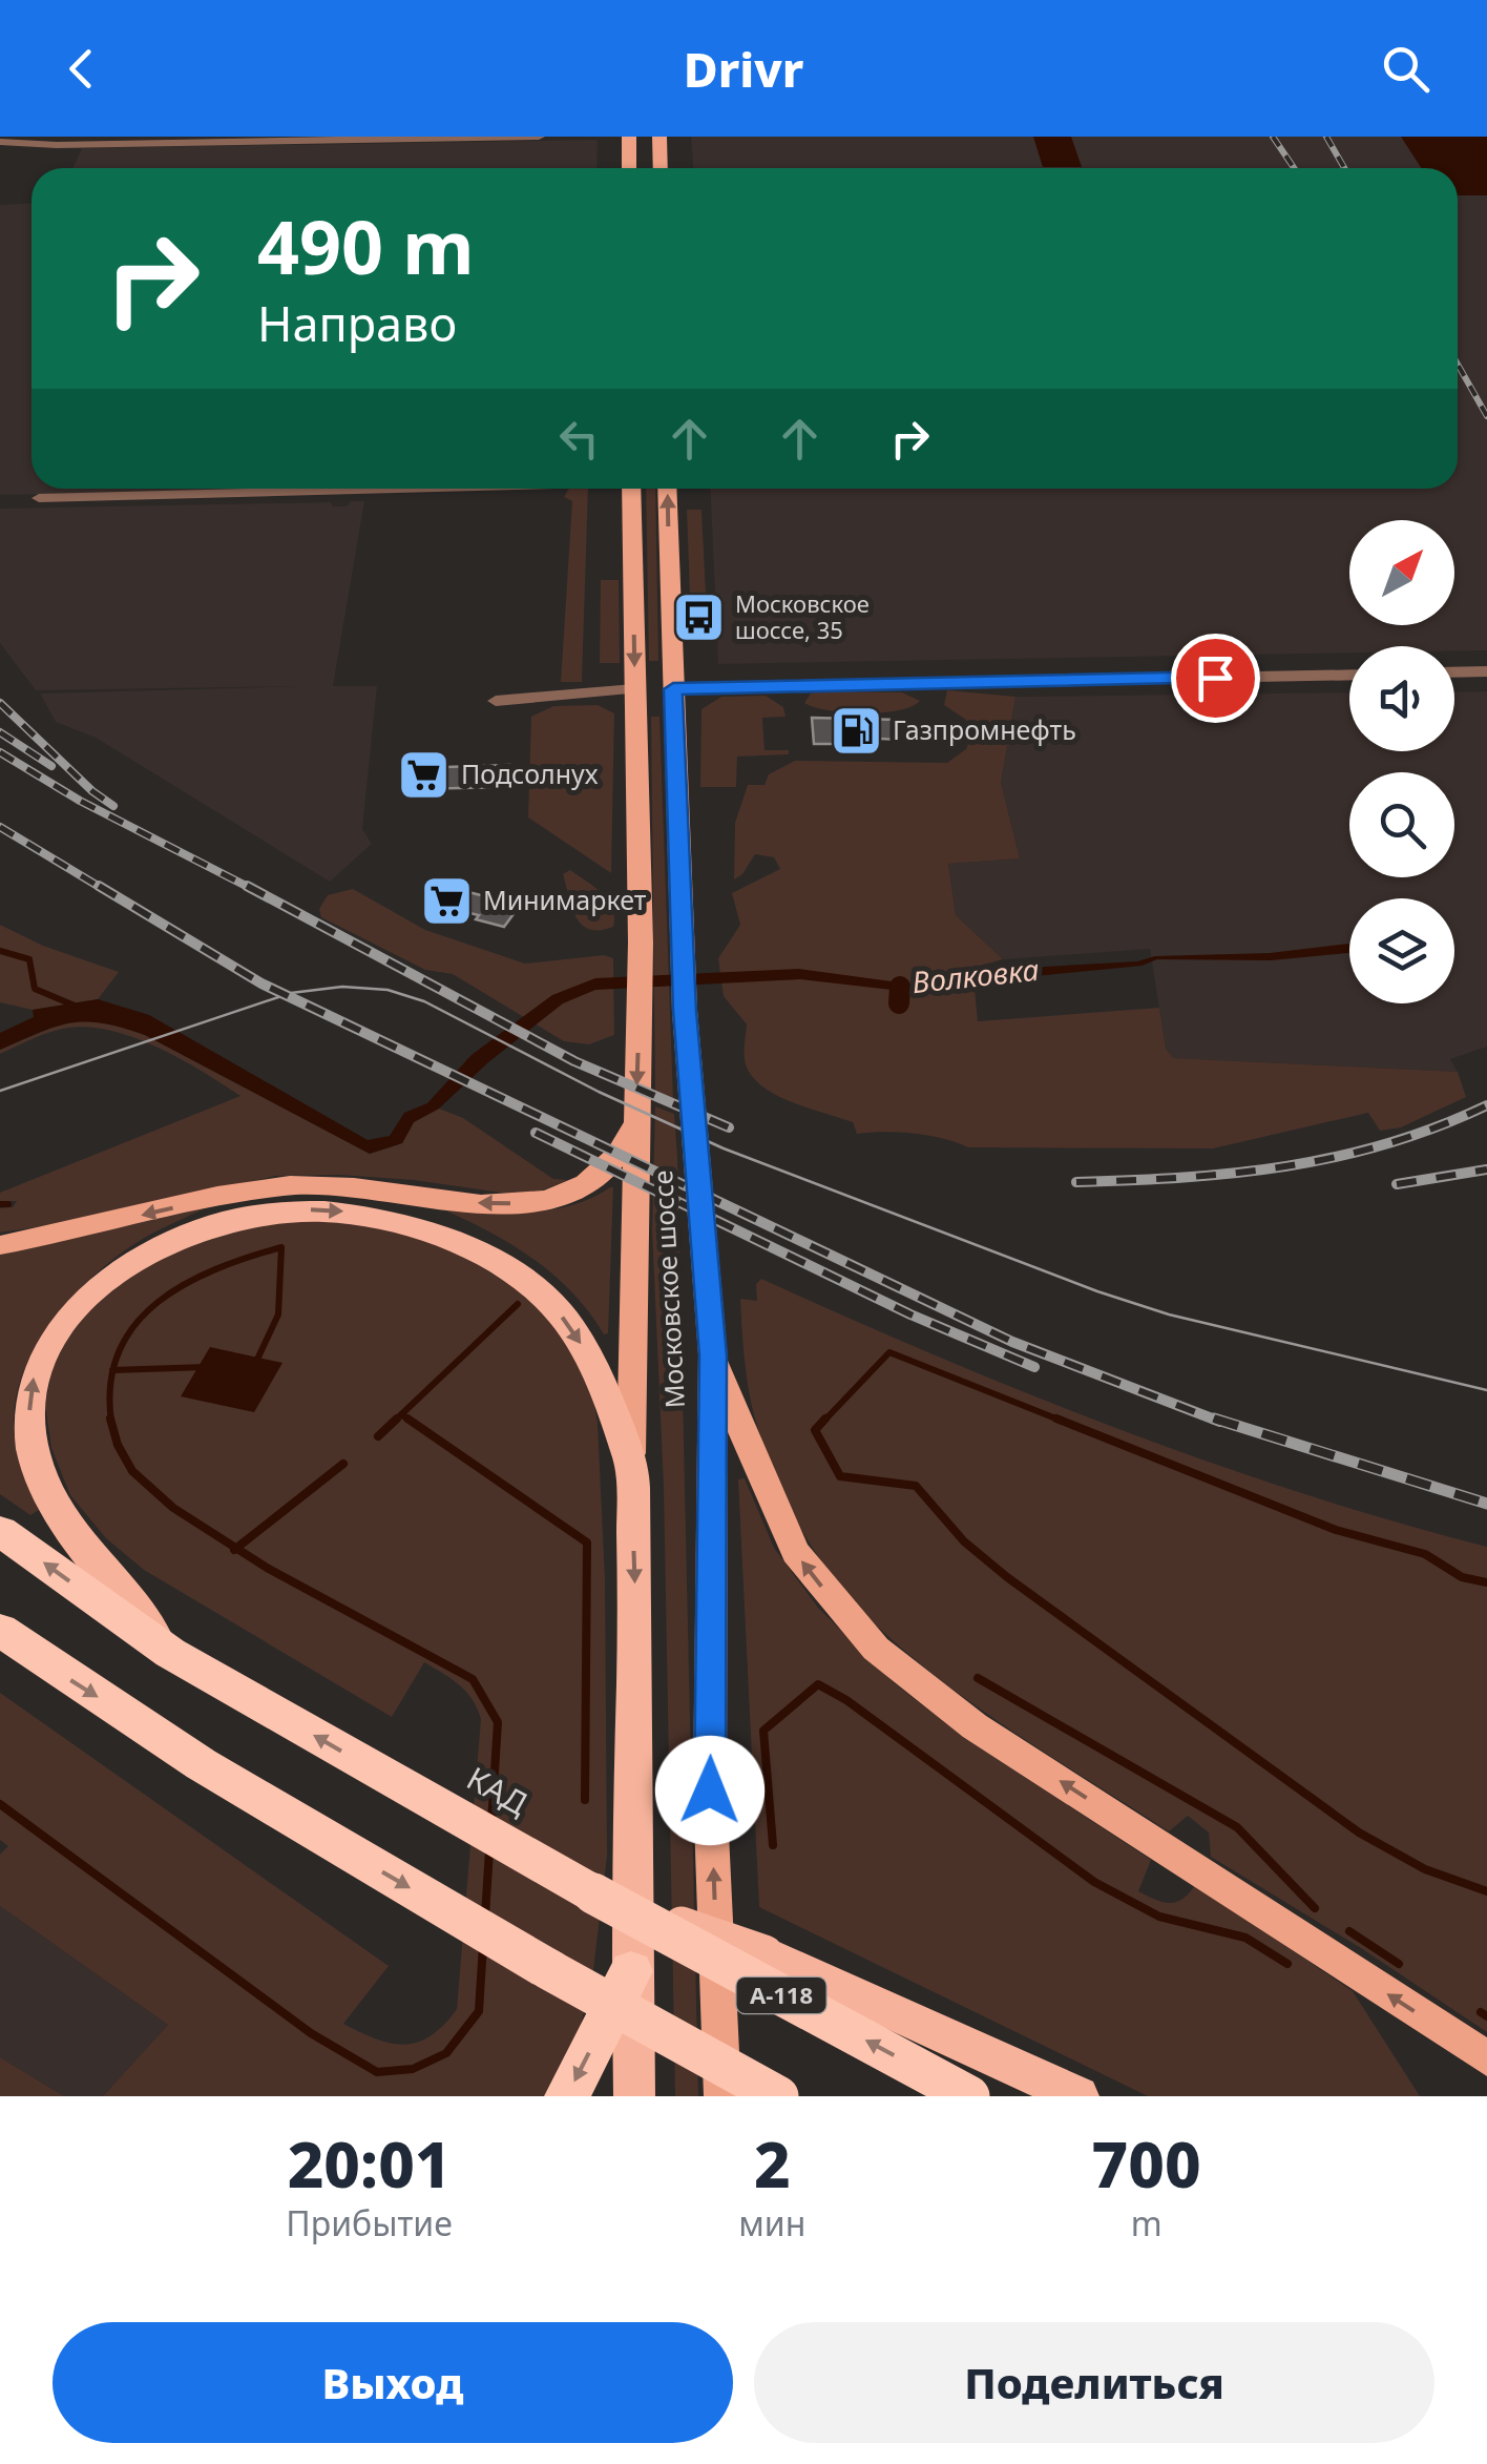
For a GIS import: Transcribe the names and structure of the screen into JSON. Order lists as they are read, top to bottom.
{
  "streets": {
    "highway": ["Московское шоссе", "КАД", "А-118"]
  },
  "water": ["Волковка"],
  "places": {
    "bus stop": ["Московское шоссе, 35"],
    "fuel station": ["Газпромнефть"],
    "supermarket": ["Подсолнух", "Минимаркет"]
  },
  "north": "top right",
  "page": {
    "header": "Drivr",
    "turn": ["490 m", "Направо"],
    "eta": [
      "20:01",
      "Прибытие",
      "2",
      "мин",
      "700",
      "m"
    ],
    "buttons": ["Выход", "Поделиться"]
  }
}
